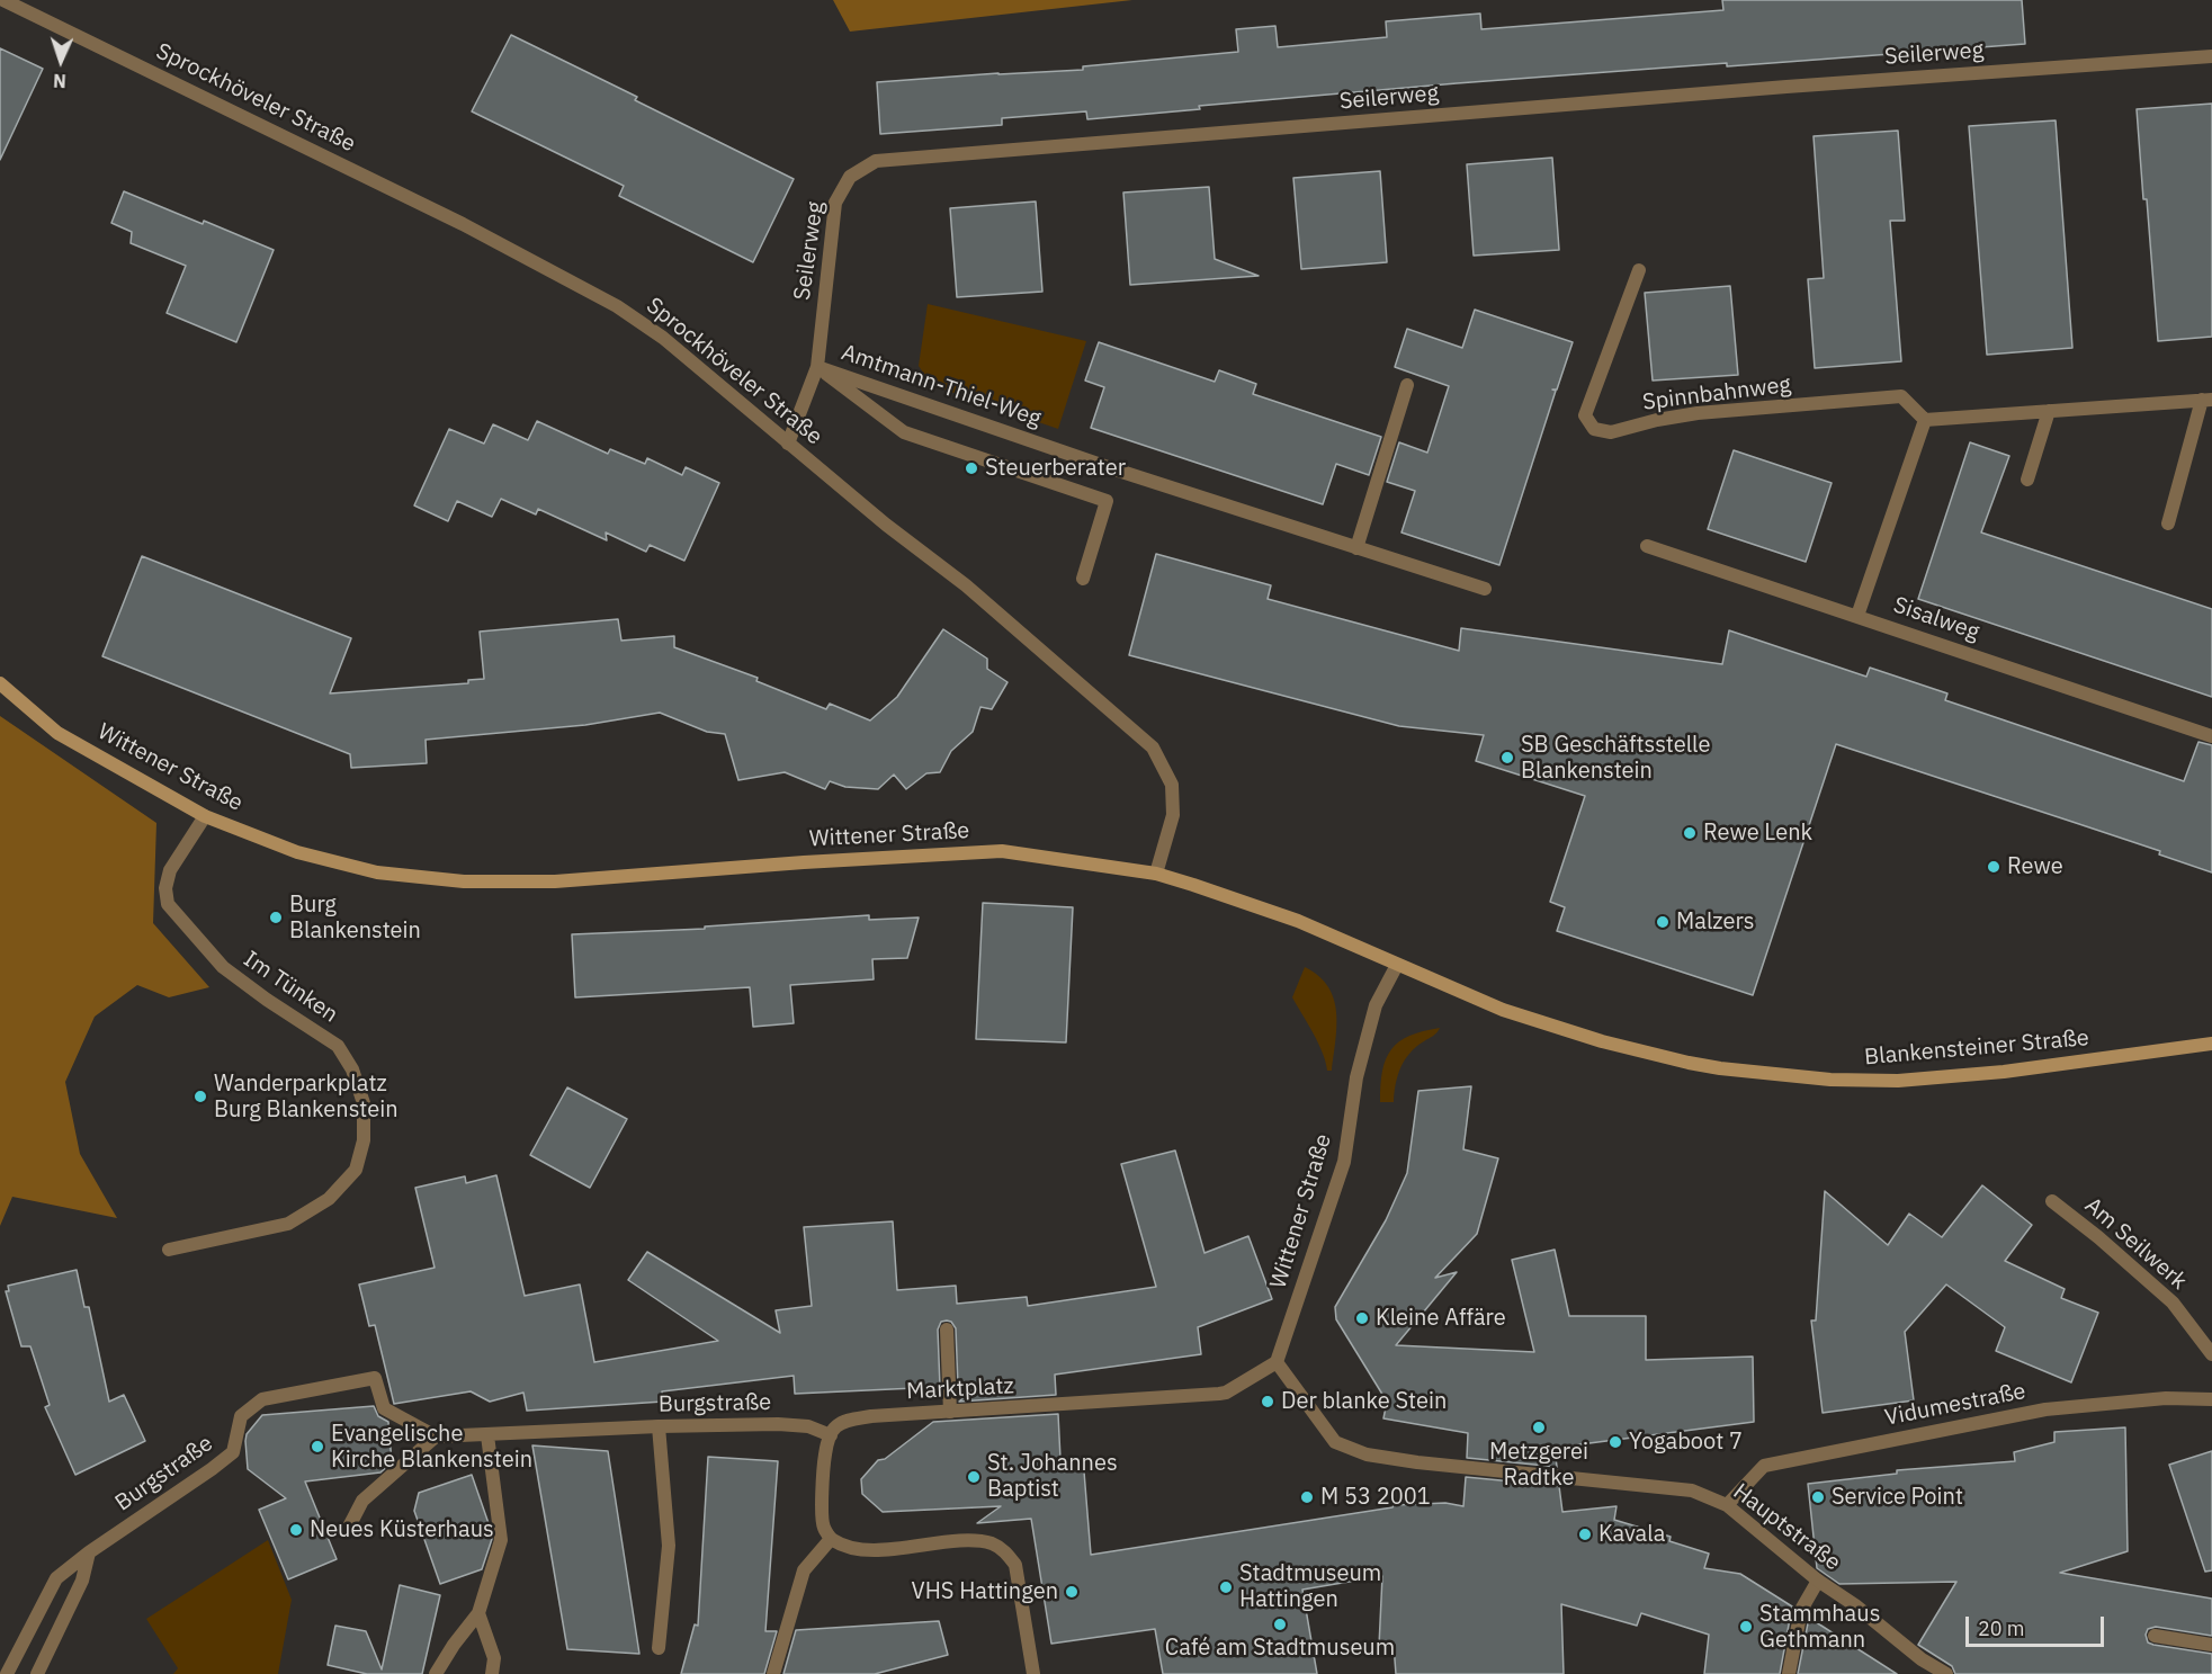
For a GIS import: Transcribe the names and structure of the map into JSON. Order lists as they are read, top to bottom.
{
  "streets": {
    "main road": ["Wittener Straße", "Blankensteiner Straße"],
    "street": [
      "Seilerweg",
      "Sprockhöveler Straße",
      "Amtmann-Thiel-Weg",
      "Spinnbahnweg",
      "Sisalweg",
      "Im Tünken",
      "Am Seilwerk",
      "Marktplatz",
      "Burgstraße",
      "Vidumestraße",
      "Hauptstraße"
    ]
  },
  "crossings": [
    ["Seilerweg", "Sprockhöveler Straße"],
    ["Seilerweg", "Amtmann-Thiel-Weg"],
    ["Sprockhöveler Straße", "Wittener Straße"],
    ["Wittener Straße", "Im Tünken"],
    ["Wittener Straße", "Blankensteiner Straße"],
    ["Wittener Straße", "Marktplatz"],
    ["Wittener Straße", "Hauptstraße"],
    ["Marktplatz", "Burgstraße"],
    ["Marktplatz", "Hauptstraße"],
    ["Vidumestraße", "Hauptstraße"]
  ],
  "places": [
    "Steuerberater",
    "SB Geschäftsstelle Blankenstein",
    "Rewe Lenk",
    "Rewe",
    "Burg Blankenstein",
    "Malzers",
    "Wanderparkplatz Burg Blankenstein",
    "Kleine Affäre",
    "Der blanke Stein",
    "Metzgerei Radtke",
    "Yogaboot 7",
    "Evangelische Kirche Blankenstein",
    "St. Johannes Baptist",
    "M 53 2001",
    "Service Point",
    "Neues Küsterhaus",
    "Kavala",
    "Stadtmuseum Hattingen",
    "VHS Hattingen",
    "Café am Stadtmuseum",
    "Stammhaus Gethmann"
  ],
  "scale_bar": "20 m",
  "north": "bottom"
}
